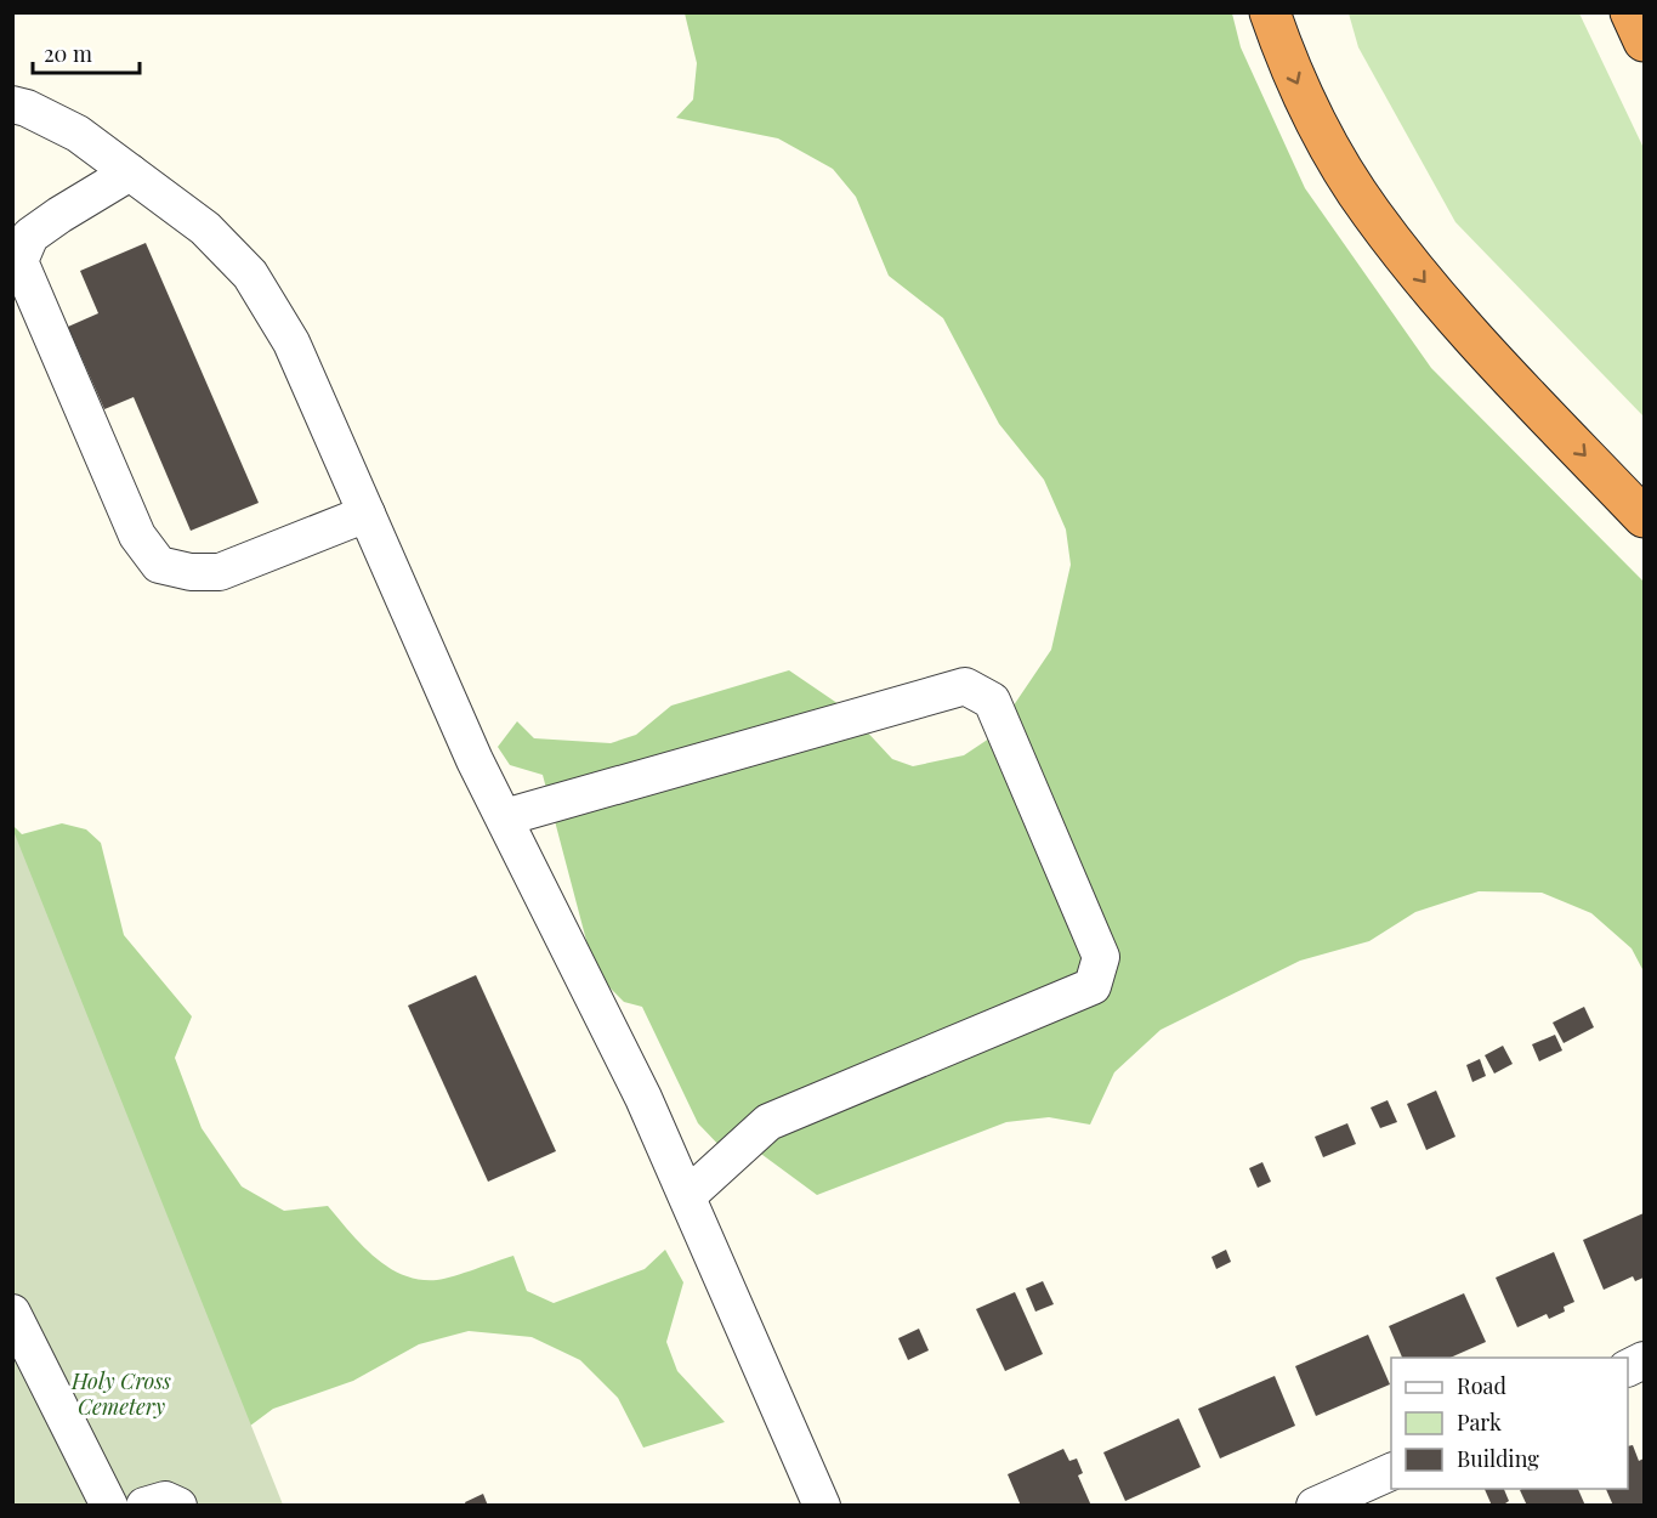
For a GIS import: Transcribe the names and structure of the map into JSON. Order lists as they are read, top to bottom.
{
  "parks": ["Holy Cross Cemetery"],
  "legend": ["Road", "Park", "Building"],
  "scale_bar": "20 m"
}
